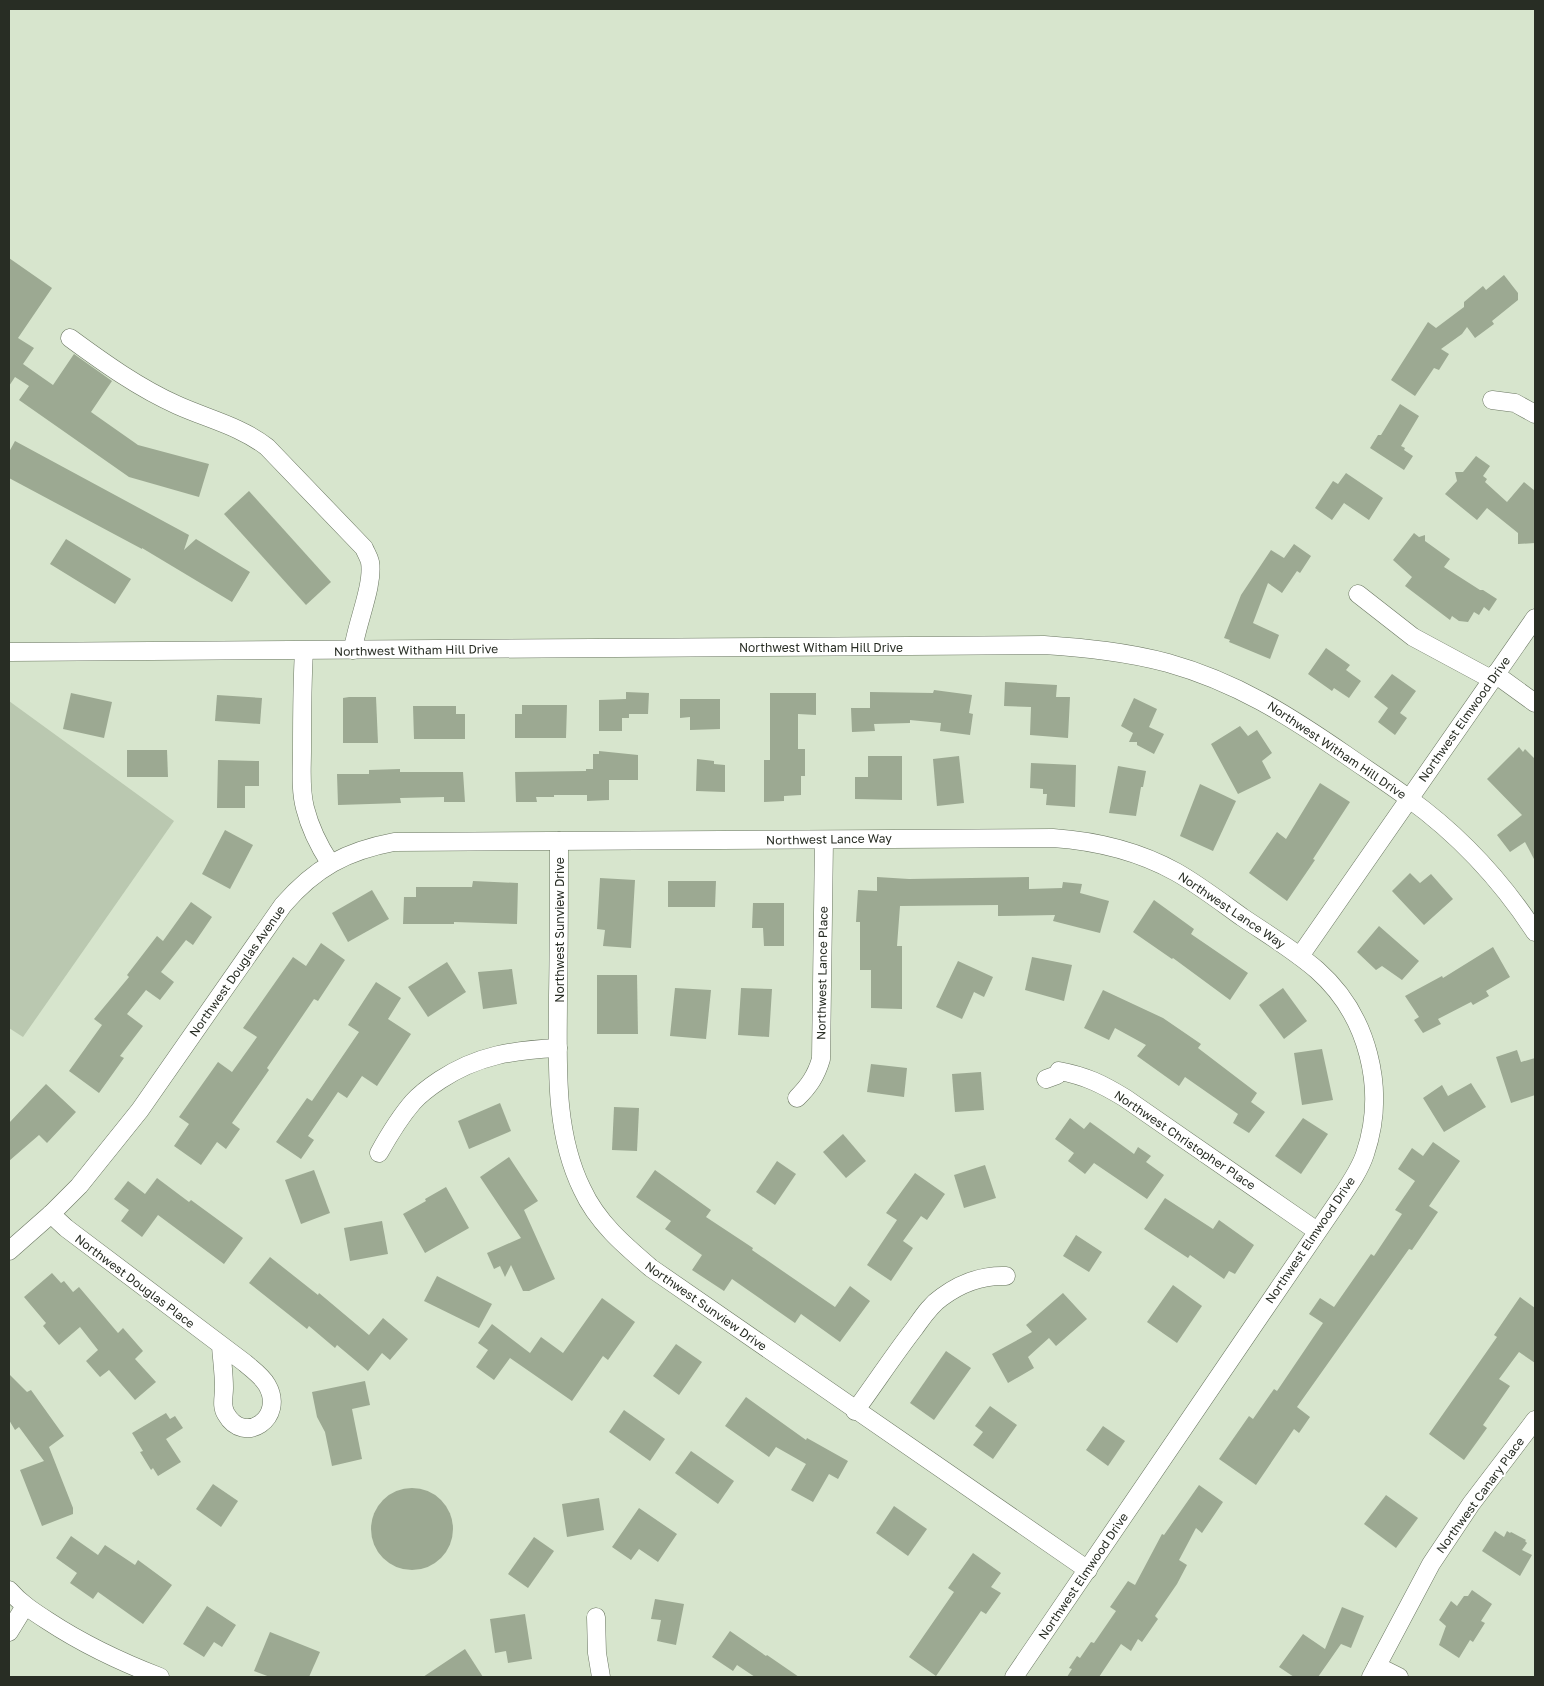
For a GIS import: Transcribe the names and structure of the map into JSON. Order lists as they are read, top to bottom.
{
  "streets": {
    "street": [
      "Northwest Witham Hill Drive",
      "Northwest Elmwood Drive",
      "Northwest Lance Way",
      "Northwest Sunview Drive",
      "Northwest Douglas Avenue",
      "Northwest Lance Place",
      "Northwest Christopher Place",
      "Northwest Douglas Place",
      "Northwest Canary Place"
    ]
  },
  "crossings": [
    ["Northwest Witham Hill Drive", "Northwest Elmwood Drive"],
    ["Northwest Elmwood Drive", "Northwest Lance Way"],
    ["Northwest Elmwood Drive", "Northwest Sunview Drive"],
    ["Northwest Elmwood Drive", "Northwest Christopher Place"],
    ["Northwest Lance Way", "Northwest Sunview Drive"],
    ["Northwest Lance Way", "Northwest Douglas Avenue"],
    ["Northwest Lance Way", "Northwest Lance Place"],
    ["Northwest Douglas Avenue", "Northwest Douglas Place"]
  ]
}
